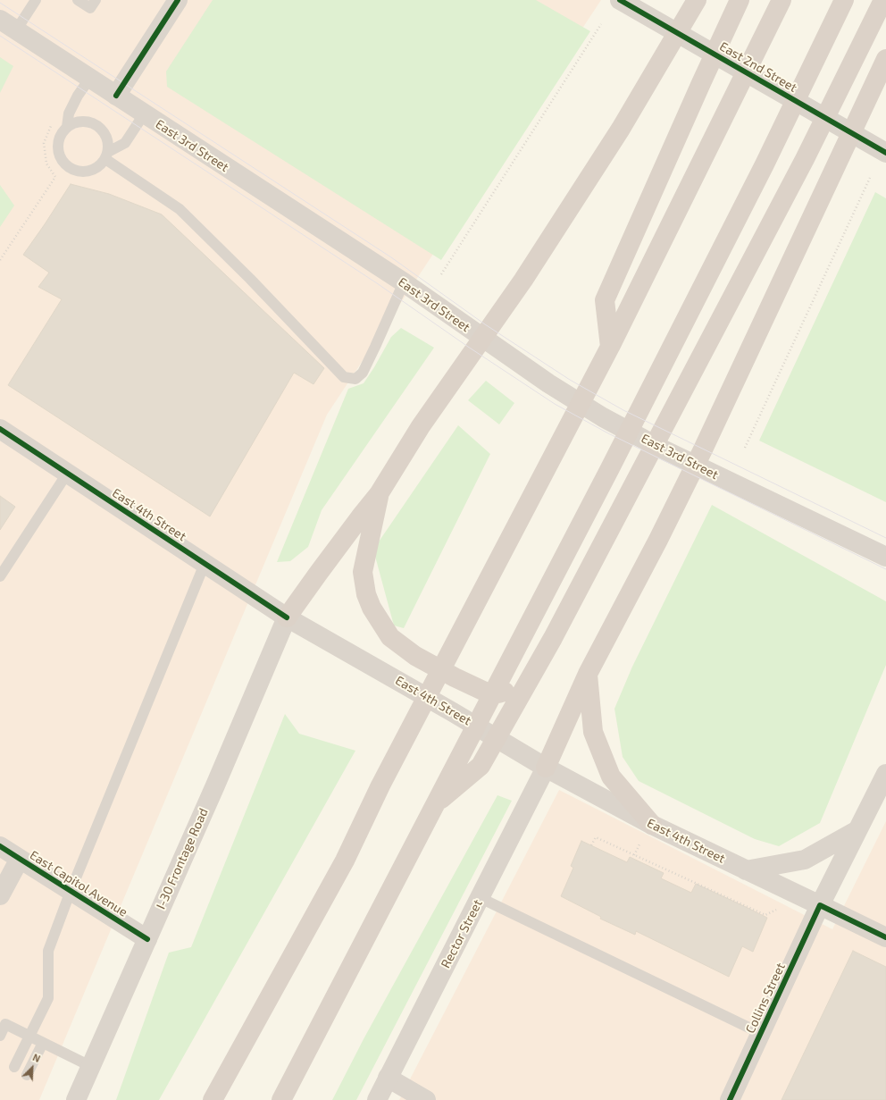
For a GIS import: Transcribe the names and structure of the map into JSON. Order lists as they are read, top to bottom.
{
  "streets": {
    "main road": [
      "East 2nd Street",
      "East 3rd Street",
      "East 4th Street",
      "I-30 Frontage Road",
      "East Capitol Avenue",
      "Rector Street",
      "Collins Street"
    ]
  },
  "crossings": [
    ["East 4th Street", "I-30 Frontage Road"],
    ["East 4th Street", "Rector Street"],
    ["East 4th Street", "Collins Street"],
    ["I-30 Frontage Road", "East Capitol Avenue"]
  ],
  "north": "top right"
}
